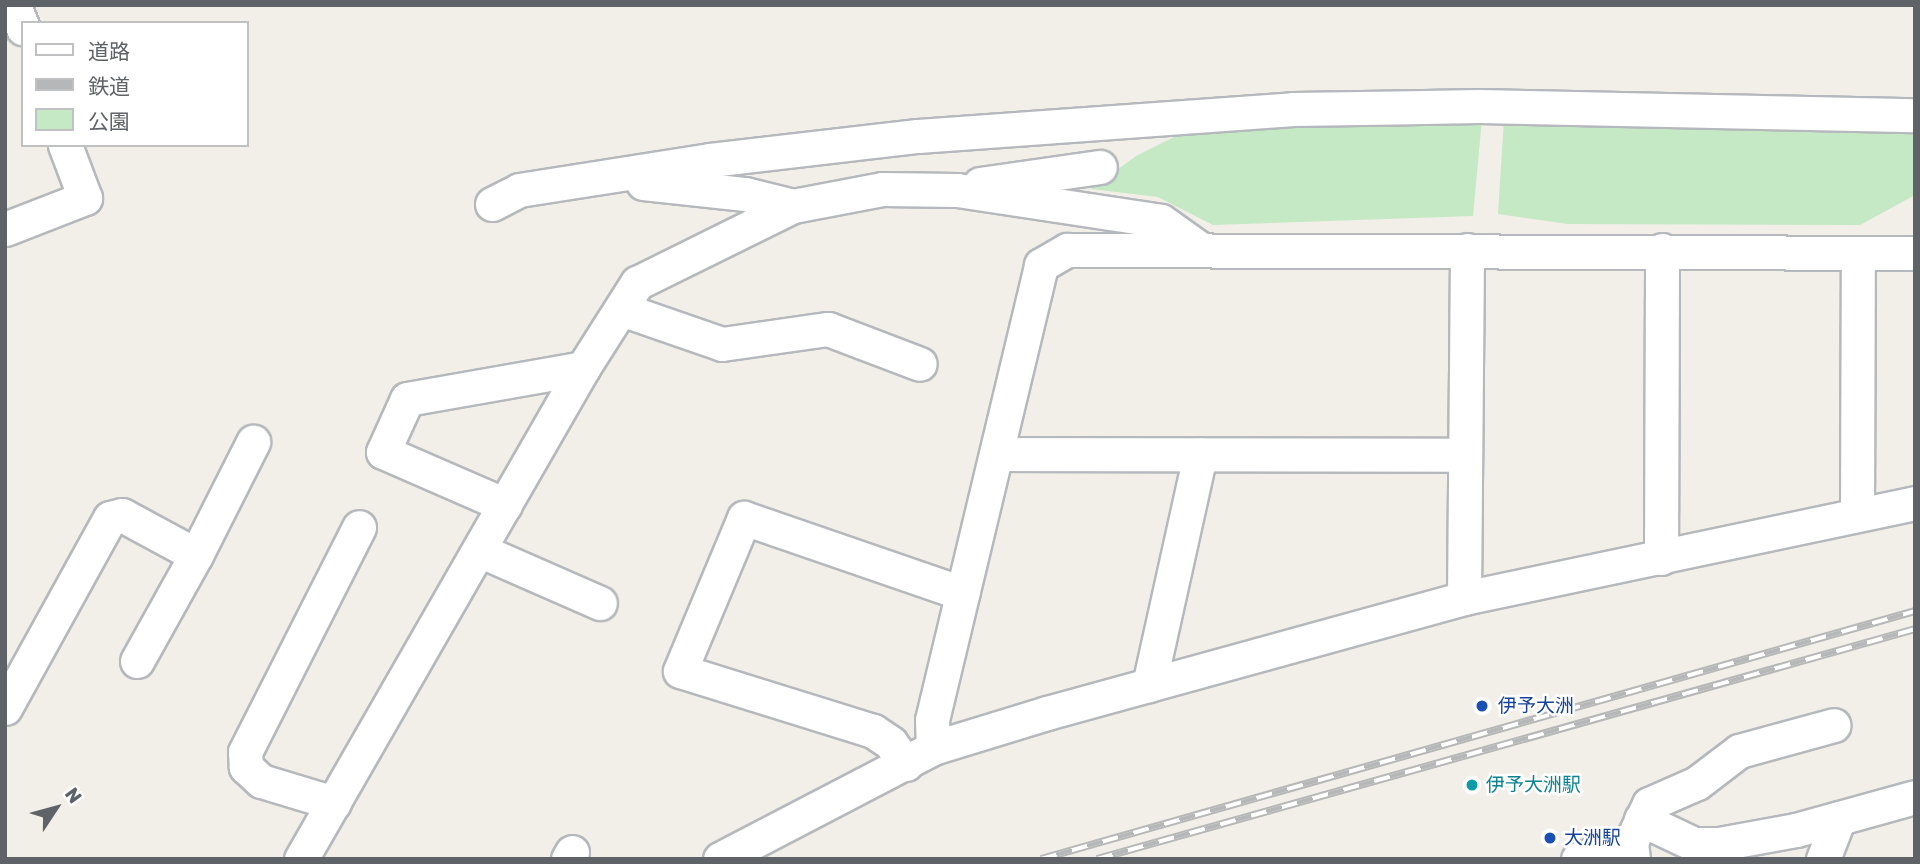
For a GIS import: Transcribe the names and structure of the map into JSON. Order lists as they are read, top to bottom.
{
  "places": ["伊予大洲", "伊予大洲駅", "大洲駅"],
  "legend": ["道路", "鉄道", "公園"],
  "north": "top right"
}
